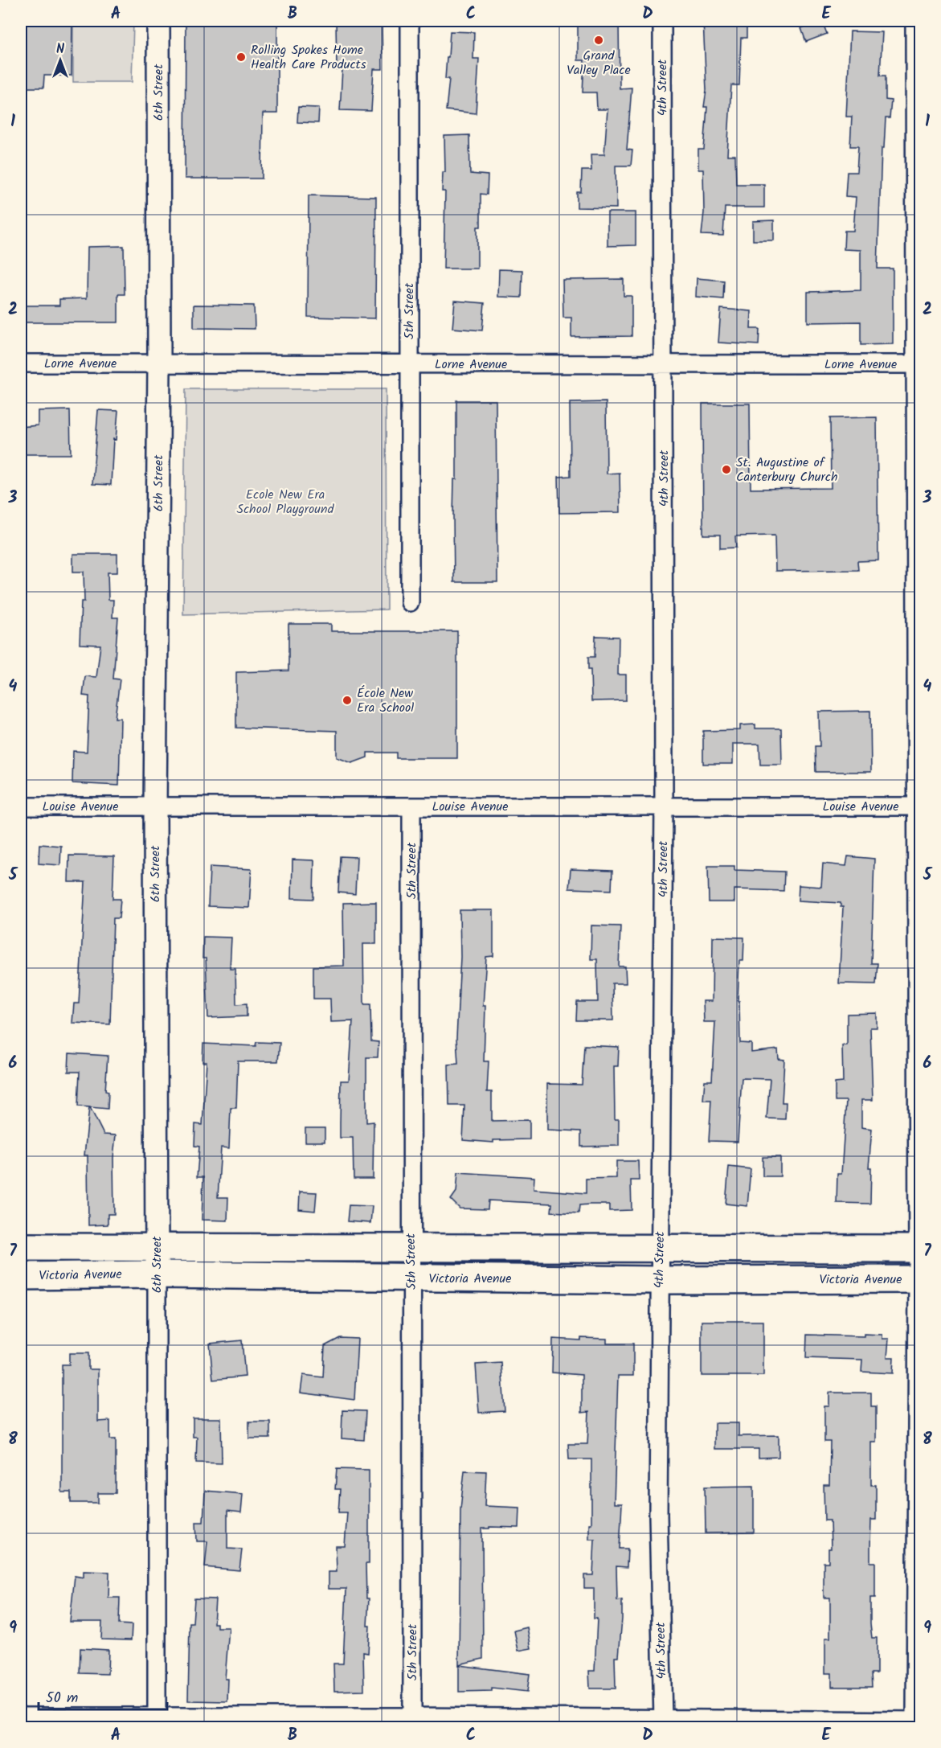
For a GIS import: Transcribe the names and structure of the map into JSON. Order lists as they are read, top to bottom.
{
  "streets": {
    "main road": ["Victoria Avenue"],
    "street": [
      "4th Street",
      "6th Street",
      "5th Street",
      "Lorne Avenue",
      "Louise Avenue"
    ]
  },
  "crossings": [
    ["4th Street", "Lorne Avenue"],
    ["4th Street", "Louise Avenue"],
    ["4th Street", "Victoria Avenue"],
    ["6th Street", "Lorne Avenue"],
    ["6th Street", "Louise Avenue"],
    ["6th Street", "Victoria Avenue"],
    ["5th Street", "Lorne Avenue"],
    ["5th Street", "Louise Avenue"],
    ["5th Street", "Victoria Avenue"]
  ],
  "parks": ["Ecole New Era School Playground"],
  "places": [
    "Grand Valley Place",
    "Rolling Spokes Home Health Care Products",
    "St. Augustine of Canterbury Church",
    "École New Era School"
  ],
  "scale_bar": "50 m",
  "north": "top",
  "grid": {
    "columns": [
      "A",
      "B",
      "C",
      "D",
      "E"
    ],
    "rows": [
      "1",
      "2",
      "3",
      "4",
      "5",
      "6",
      "7",
      "8",
      "9"
    ]
  }
}
